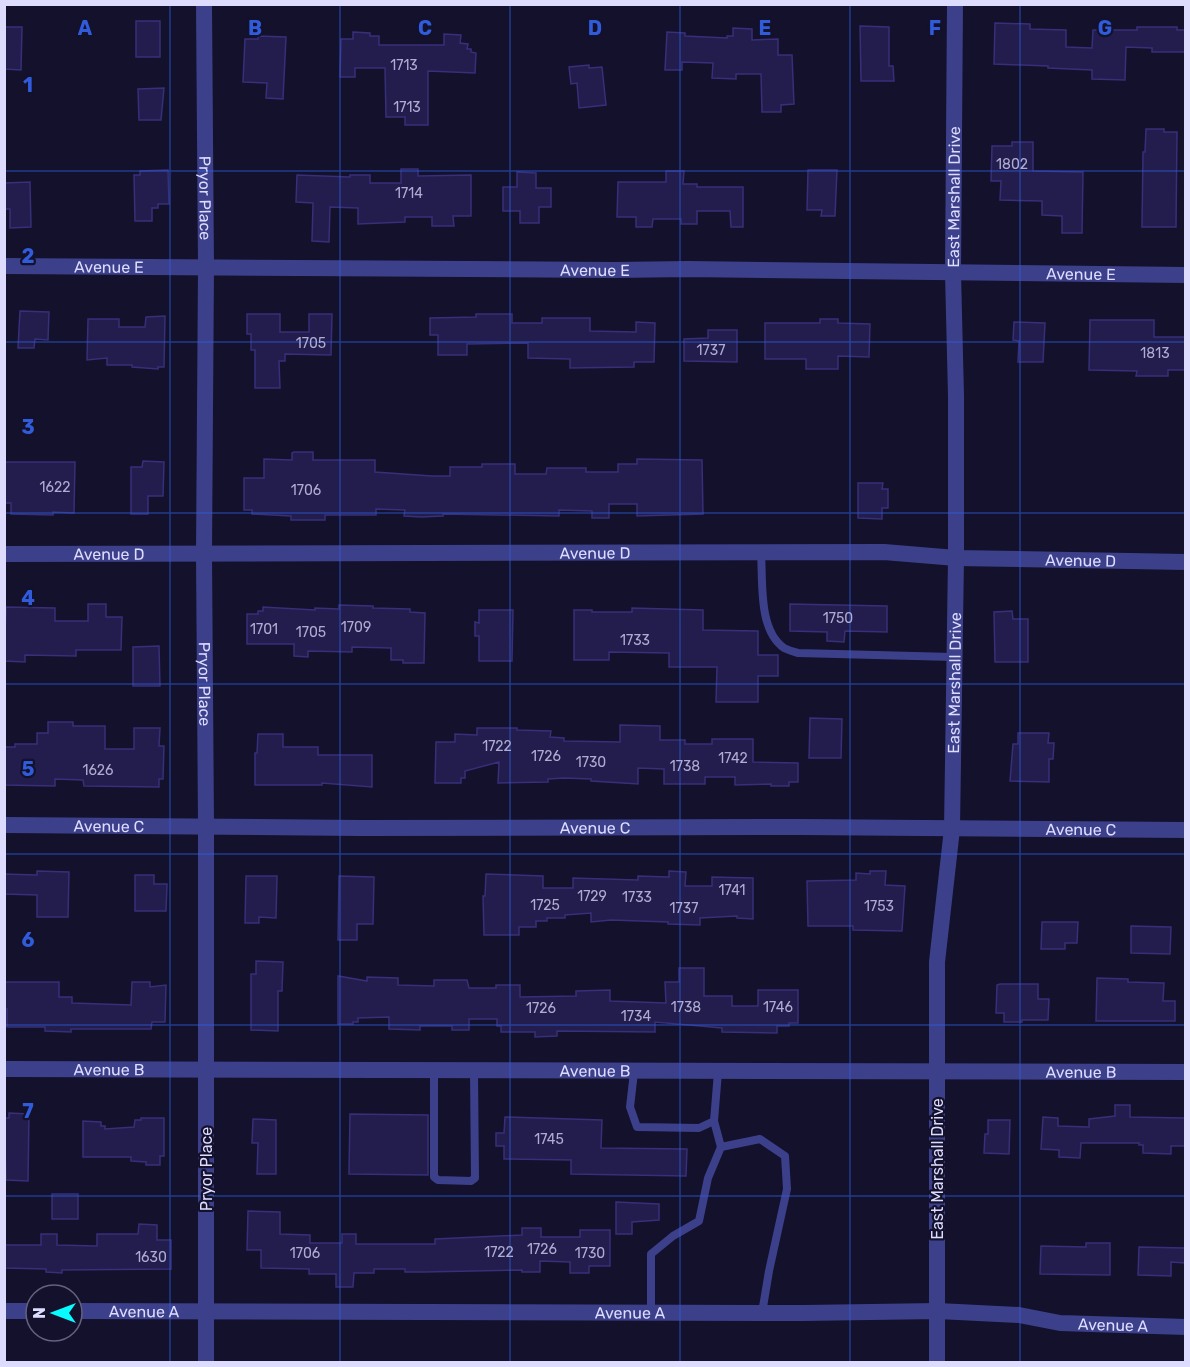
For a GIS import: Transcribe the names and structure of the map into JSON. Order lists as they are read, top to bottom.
{
  "streets": {
    "street": [
      "Pryor Place",
      "East Marshall Drive",
      "Avenue E",
      "Avenue D",
      "Avenue C",
      "Avenue B",
      "Avenue A"
    ]
  },
  "crossings": [
    ["Pryor Place", "Avenue E"],
    ["Pryor Place", "Avenue D"],
    ["Pryor Place", "Avenue C"],
    ["Pryor Place", "Avenue B"],
    ["Pryor Place", "Avenue A"],
    ["East Marshall Drive", "Avenue E"],
    ["East Marshall Drive", "Avenue D"],
    ["East Marshall Drive", "Avenue C"],
    ["East Marshall Drive", "Avenue B"],
    ["East Marshall Drive", "Avenue A"]
  ],
  "house_numbers": [
    "1713",
    "1713",
    "1802",
    "1714",
    "1705",
    "1737",
    "1813",
    "1622",
    "1706",
    "1750",
    "1709",
    "1701",
    "1705",
    "1733",
    "1722",
    "1726",
    "1742",
    "1730",
    "1738",
    "1626",
    "1741",
    "1729",
    "1733",
    "1725",
    "1753",
    "1737",
    "1738",
    "1746",
    "1726",
    "1734",
    "1745",
    "1726",
    "1722",
    "1706",
    "1730",
    "1630"
  ],
  "north": "left",
  "grid": {
    "columns": [
      "A",
      "B",
      "C",
      "D",
      "E",
      "F",
      "G"
    ],
    "rows": [
      "1",
      "2",
      "3",
      "4",
      "5",
      "6",
      "7"
    ]
  }
}
